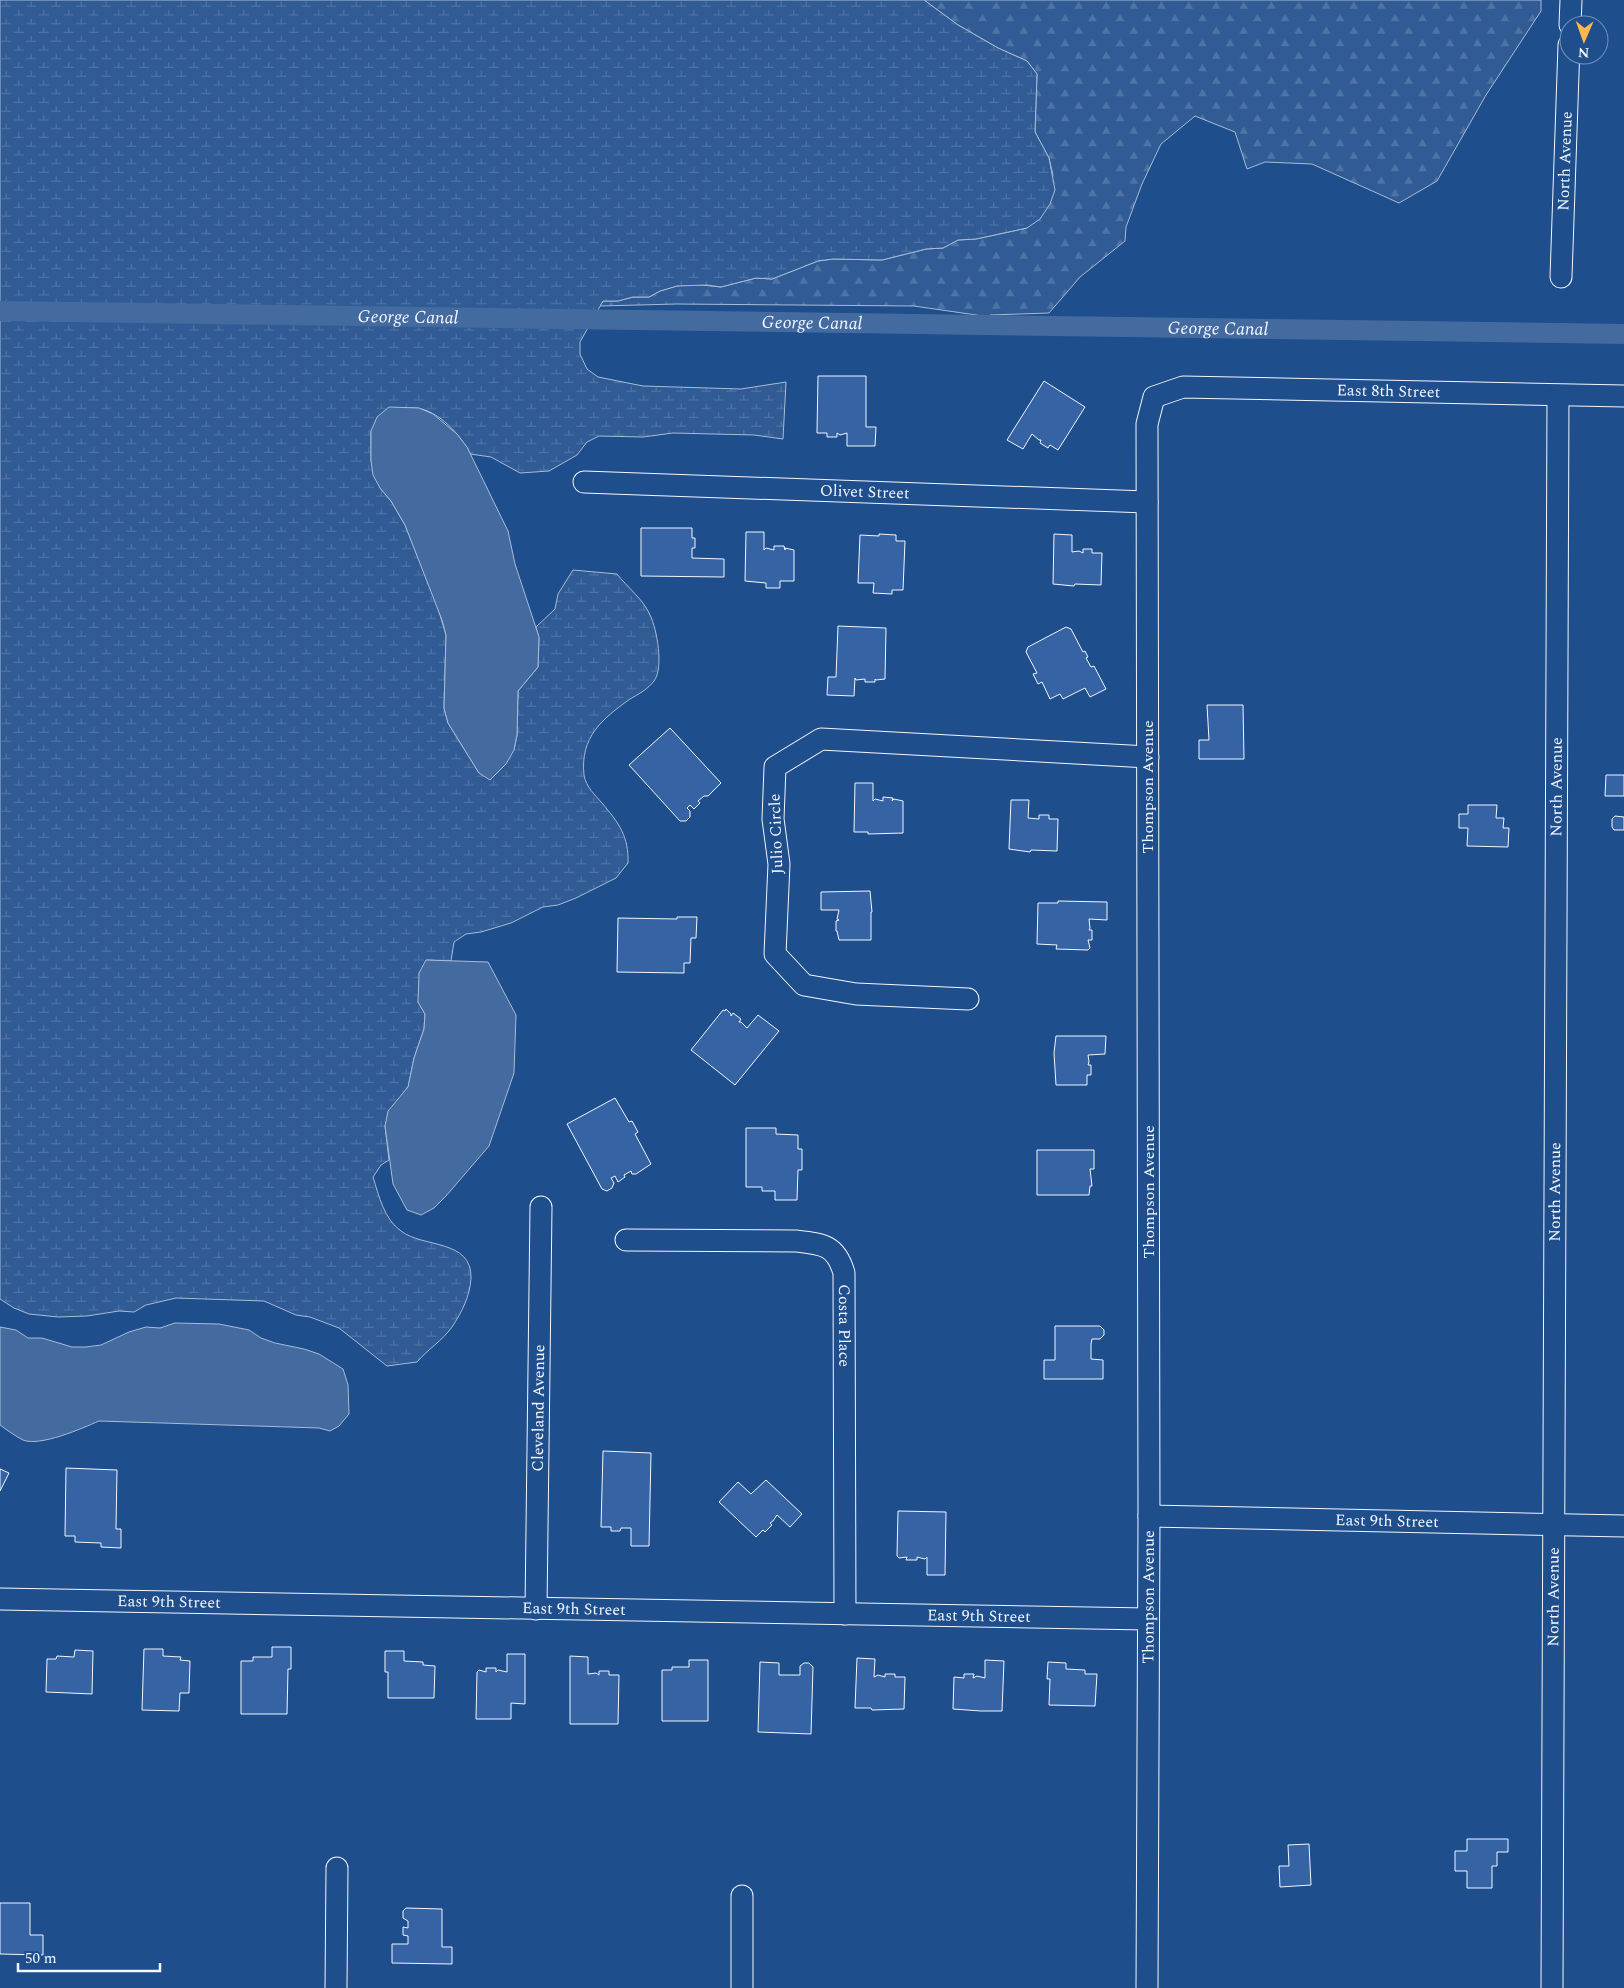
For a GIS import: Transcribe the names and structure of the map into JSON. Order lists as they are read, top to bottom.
{
  "streets": {
    "street": [
      "North Avenue",
      "East 8th Street",
      "Olivet Street",
      "Thompson Avenue",
      "Julio Circle",
      "Costa Place",
      "Cleveland Avenue",
      "East 9th Street"
    ]
  },
  "crossings": [
    ["North Avenue", "East 8th Street"],
    ["North Avenue", "East 9th Street"],
    ["East 8th Street", "Thompson Avenue"],
    ["Olivet Street", "Thompson Avenue"],
    ["Thompson Avenue", "Julio Circle"],
    ["Thompson Avenue", "East 9th Street"],
    ["Costa Place", "East 9th Street"],
    ["Cleveland Avenue", "East 9th Street"]
  ],
  "water": ["George Canal"],
  "scale_bar": "50 m",
  "north": "bottom"
}
